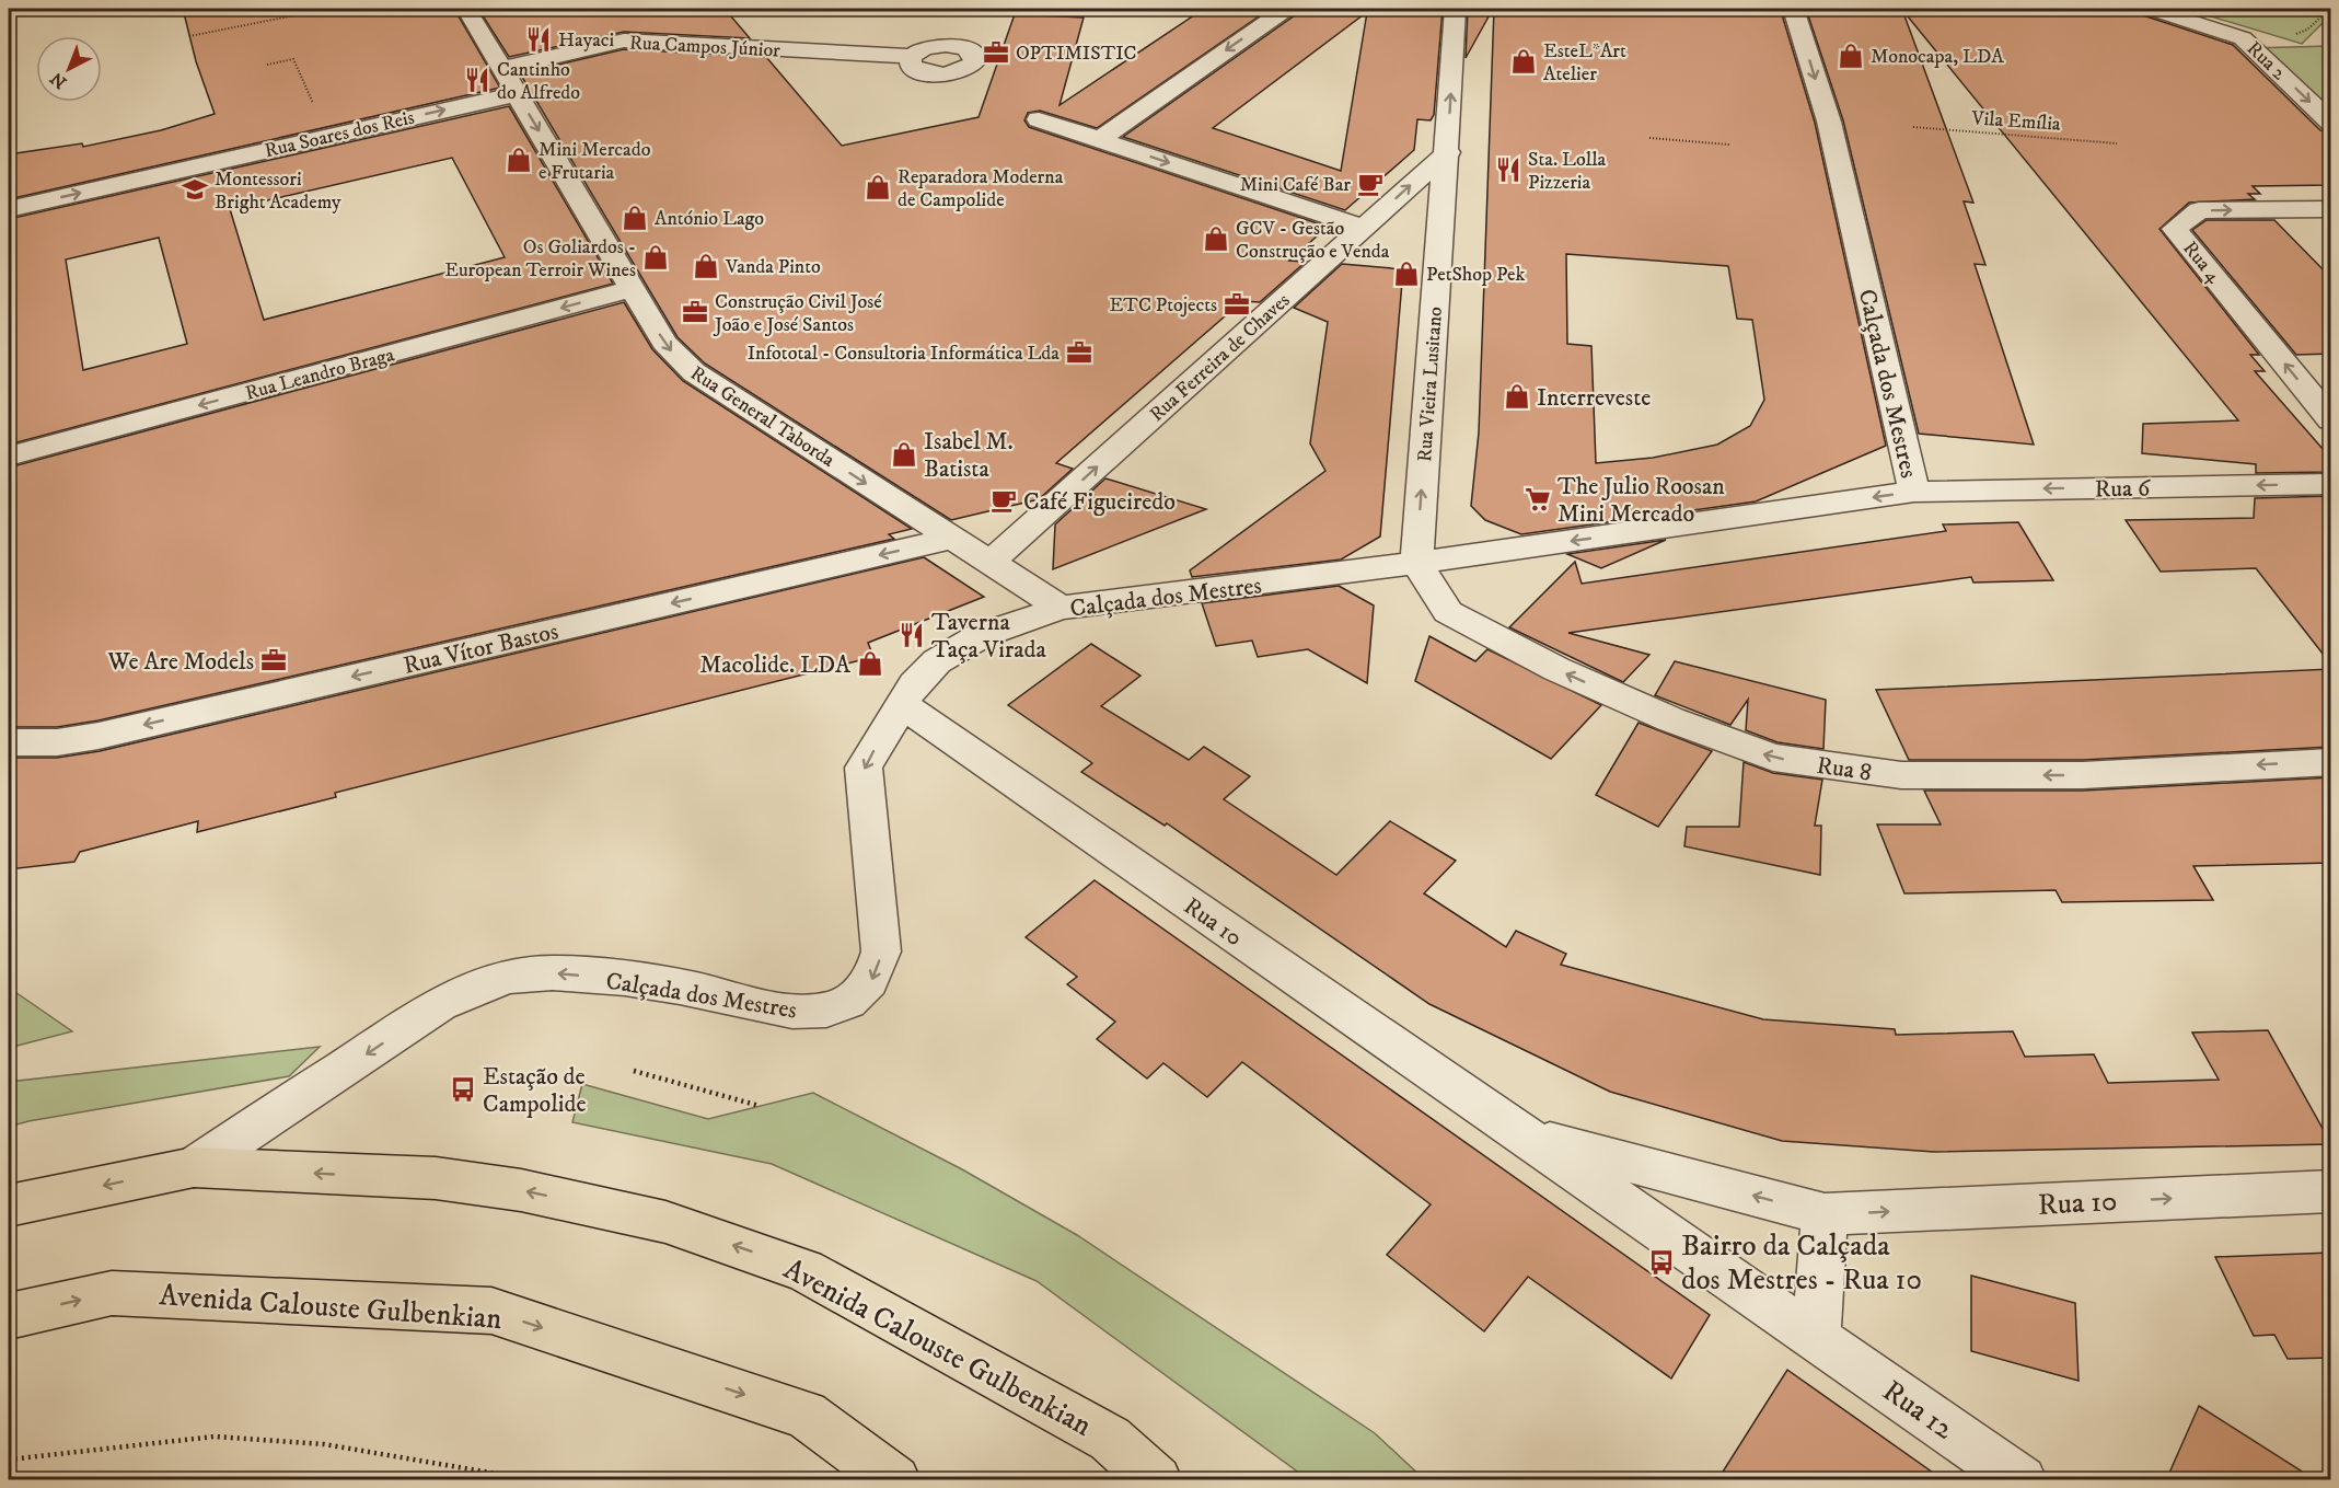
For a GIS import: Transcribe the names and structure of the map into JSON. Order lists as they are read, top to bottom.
{
  "streets": {
    "main road": ["Avenida Calouste Gulbenkian"],
    "street": [
      "Rua Campos Júnior",
      "Rua 2",
      "Rua Soares dos Reis",
      "Rua 4",
      "Rua Ferreira de Chaves",
      "Rua Leandro Braga",
      "Calçada dos Mestres",
      "Rua Vieira Lusitano",
      "Rua General Taborda",
      "Rua 6",
      "Rua Vítor Bastos",
      "Rua 8",
      "Rua 10",
      "Rua 12"
    ],
    "path": ["Vila Emília"]
  },
  "crossings": [
    ["Rua Campos Júnior", "Rua General Taborda"],
    ["Rua Soares dos Reis", "Rua General Taborda"],
    ["Rua Ferreira de Chaves", "Rua Vieira Lusitano"],
    ["Rua Ferreira de Chaves", "Rua General Taborda"],
    ["Rua Leandro Braga", "Rua General Taborda"],
    ["Calçada dos Mestres", "Rua Vieira Lusitano"],
    ["Calçada dos Mestres", "Rua General Taborda"],
    ["Calçada dos Mestres", "Rua 6"],
    ["Calçada dos Mestres", "Rua 8"],
    ["Calçada dos Mestres", "Rua 10"],
    ["Calçada dos Mestres", "Avenida Calouste Gulbenkian"],
    ["Rua Vieira Lusitano", "Rua 8"],
    ["Rua General Taborda", "Rua Vítor Bastos"],
    ["Rua 10", "Rua 12"]
  ],
  "one_way": [
    "Rua 2",
    "Rua Soares dos Reis",
    "Rua Leandro Braga",
    "Rua Vieira Lusitano",
    "Rua General Taborda",
    "Rua 6",
    "Rua Vítor Bastos",
    "Rua 8"
  ],
  "places": {
    "restaurant": [
      "Hayaci",
      "Cantinho do Alfredo",
      "Sta. Lolla Pizzeria",
      "Taverna Taça Virada"
    ],
    "office": [
      "OPTIMISTIC",
      "ETC Ptojects",
      "Construção Civil José João e José Santos",
      "Infototal - Consultoria Informática Lda",
      "We Are Models"
    ],
    "shop": [
      "Monocapa, LDA",
      "EsteL*Art Atelier",
      "Mini Mercado e Frutaria",
      "Reparadora Moderna de Campolide",
      "António Lago",
      "GCV - Gestão Construção e Venda",
      "Os Goliardos - European Terroir Wines",
      "Vanda Pinto",
      "PetShop Pek",
      "Interreveste",
      "Isabel M. Batista",
      "Macolide. LDA"
    ],
    "cafe": ["Mini Café Bar", "Café Figueiredo"],
    "school or university": ["Montessori Bright Academy"],
    "supermarket": ["The Julio Roosan Mini Mercado"],
    "bus stop": ["Estação de Campolide", "Bairro da Calçada dos Mestres - Rua 10"]
  },
  "north": "bottom left"
}
